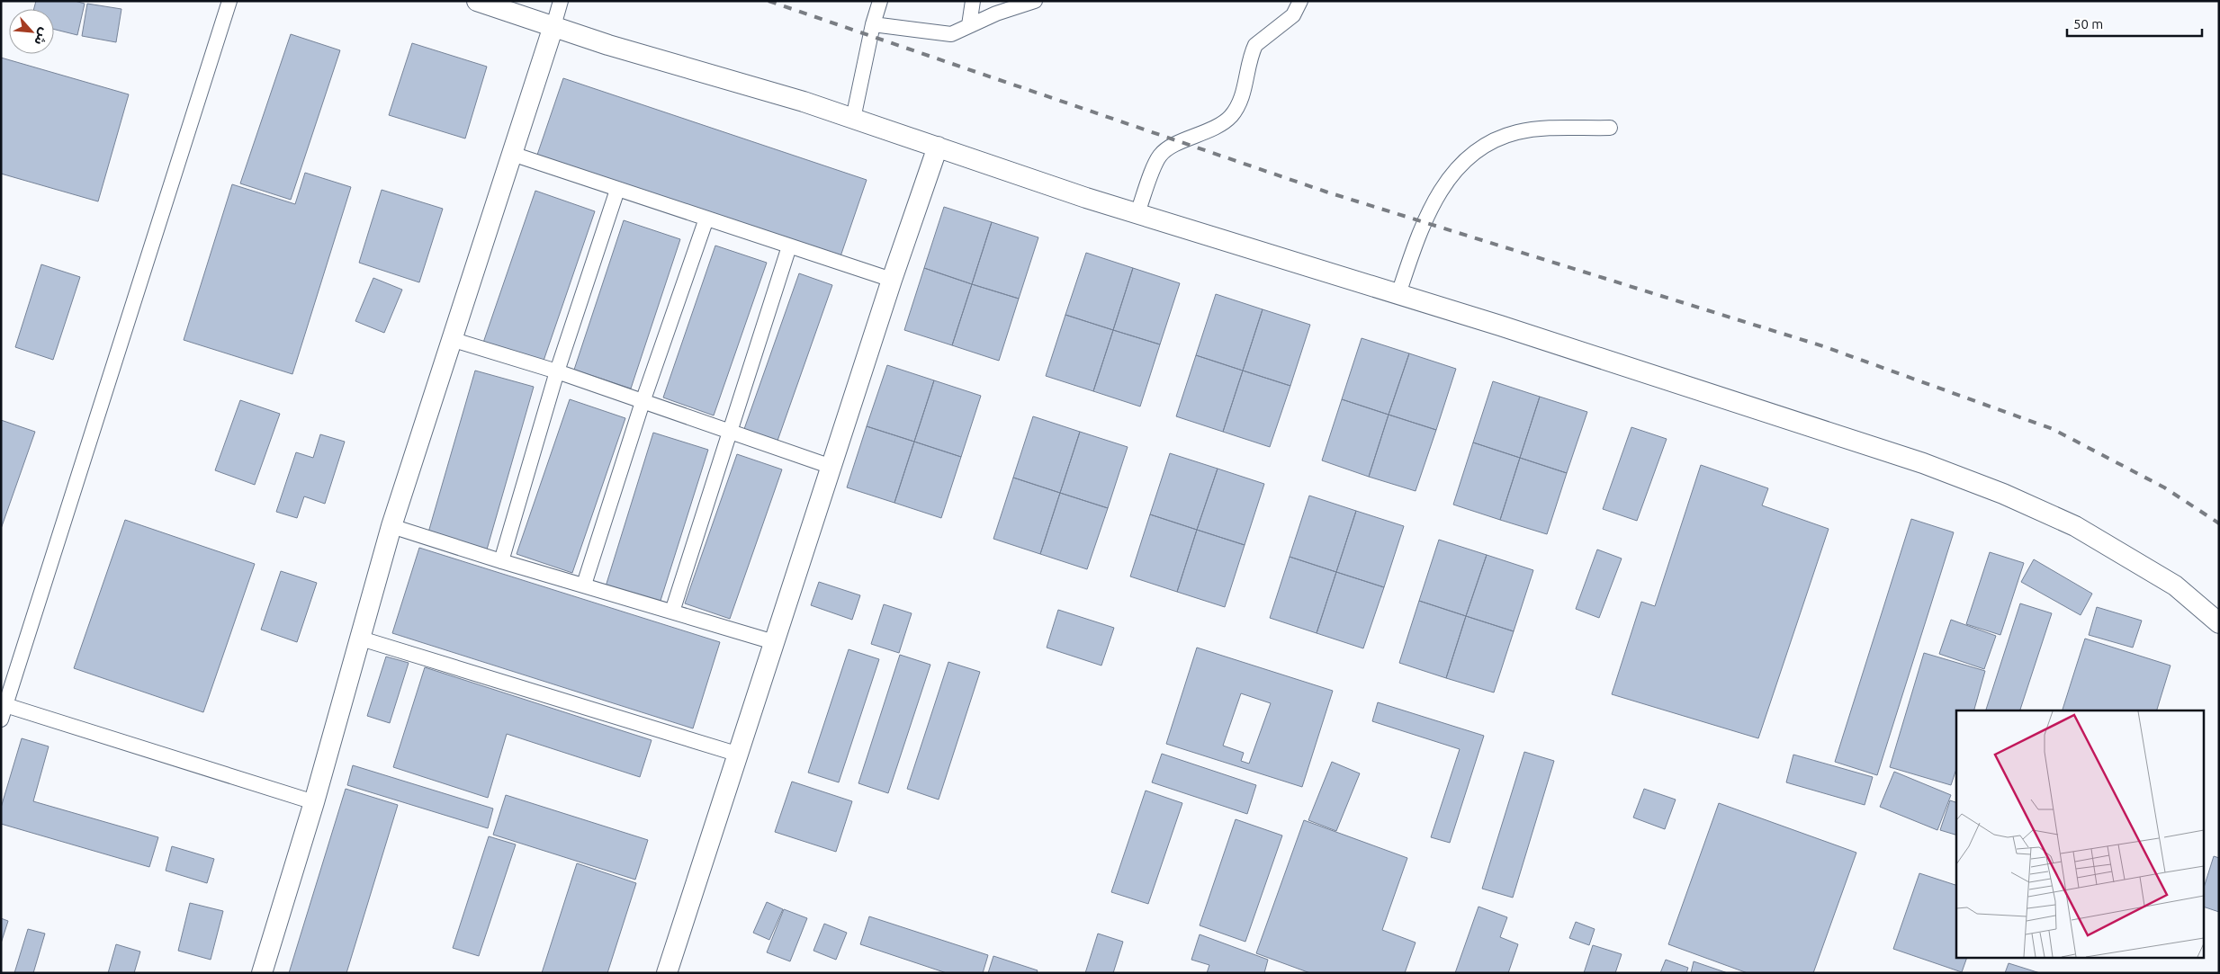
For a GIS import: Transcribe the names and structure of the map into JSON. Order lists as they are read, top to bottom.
{
  "scale_bar": "50 m",
  "north": "bottom right"
}
